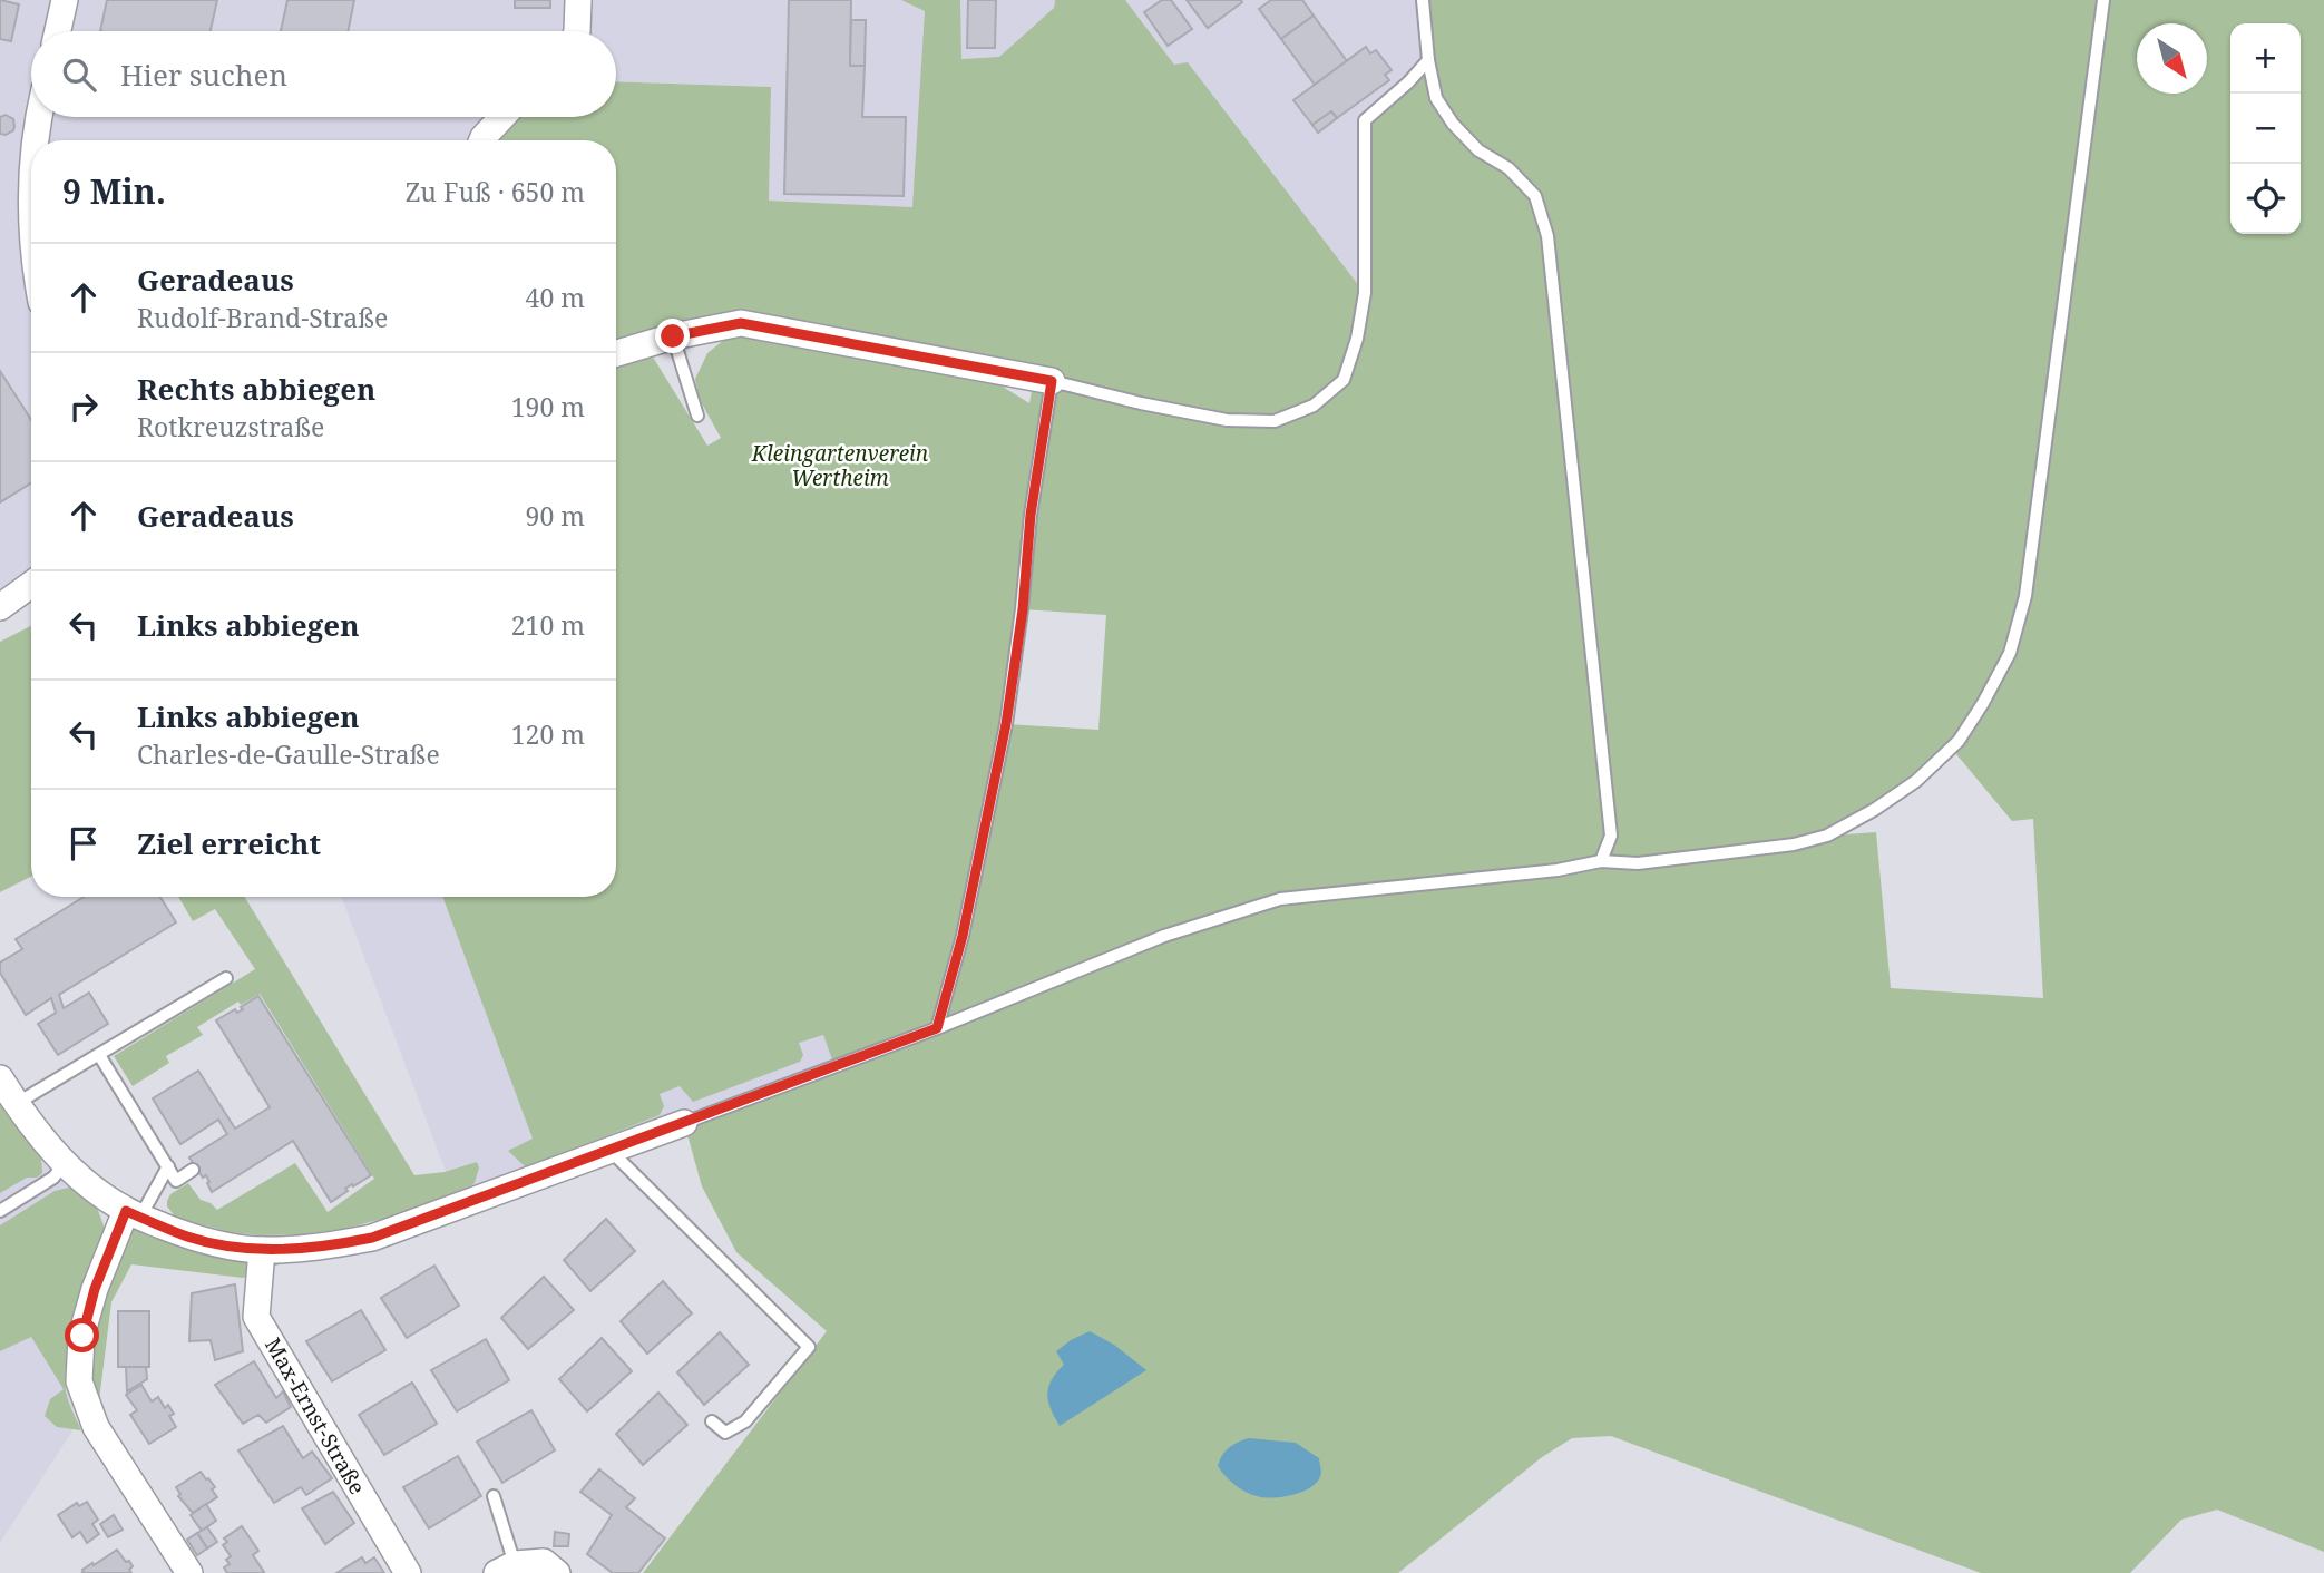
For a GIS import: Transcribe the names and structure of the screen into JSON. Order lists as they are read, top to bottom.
{
  "streets": {
    "street": ["Max-Ernst-Straße"]
  },
  "parks": ["Kleingartenverein Wertheim"],
  "north": "bottom right",
  "page": {
    "map_buttons": ["+", "−"],
    "search": "Hier suchen",
    "heading": ["9 Min.", "Zu Fuß · 650 m"],
    "list": [
      ["Geradeaus", "Rudolf-Brand-Straße", "40 m"],
      ["Rechts abbiegen", "Rotkreuzstraße", "190 m"],
      ["Geradeaus", "90 m"],
      ["Links abbiegen", "210 m"],
      ["Links abbiegen", "Charles-de-Gaulle-Straße", "120 m"],
      "Ziel erreicht"
    ]
  }
}
